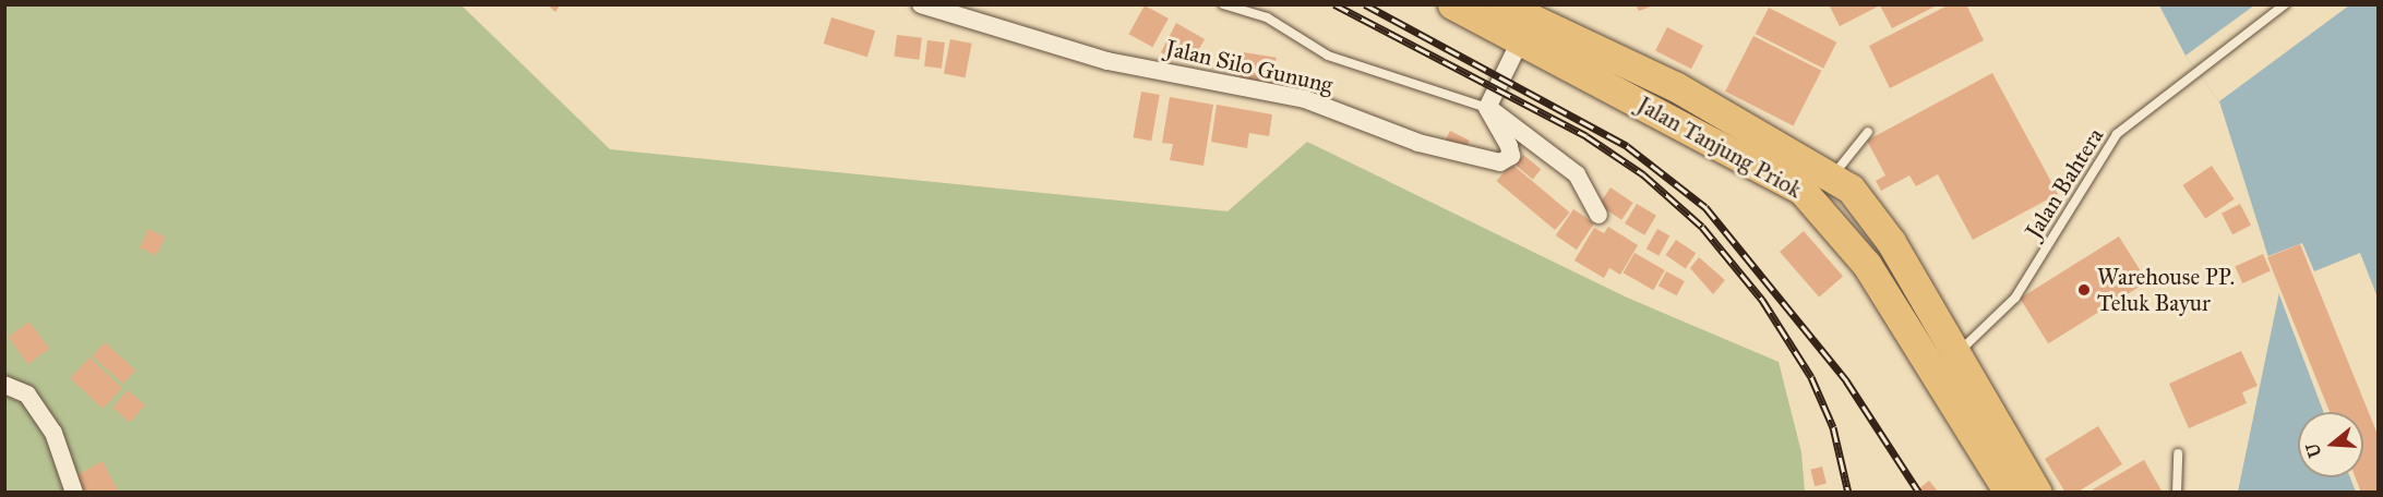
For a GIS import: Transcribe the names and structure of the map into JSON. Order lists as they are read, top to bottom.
{
  "streets": {
    "highway": ["Jalan Tanjung Priok"],
    "street": ["Jalan Silo Gunung"],
    "lane": ["Jalan Bahtera"]
  },
  "crossings": [
    ["Jalan Tanjung Priok", "Jalan Bahtera"]
  ],
  "places": ["Warehouse PP. Teluk Bayur"],
  "north": "left"
}
